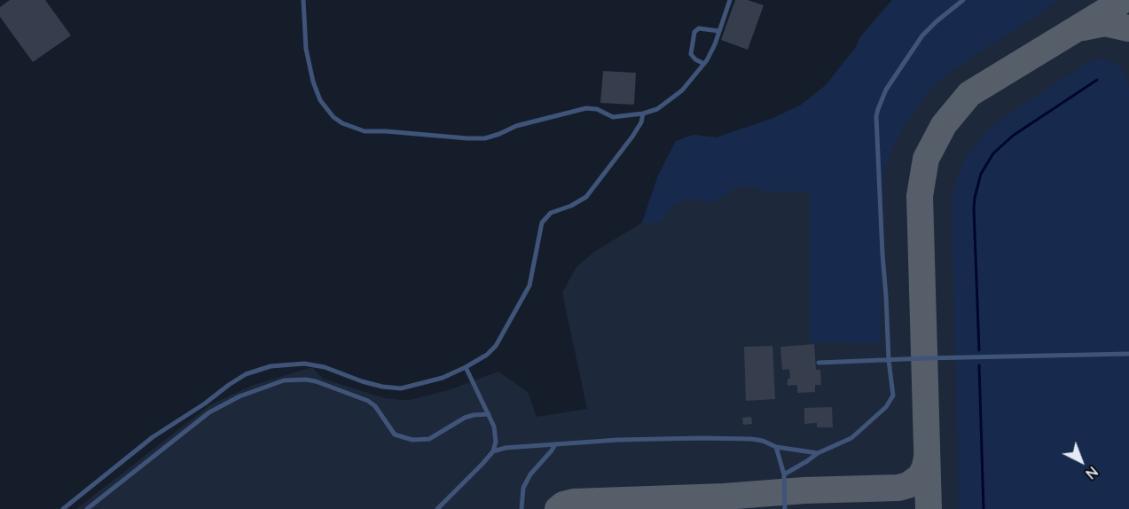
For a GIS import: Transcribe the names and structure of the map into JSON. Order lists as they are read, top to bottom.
{
  "north": "bottom right"
}
